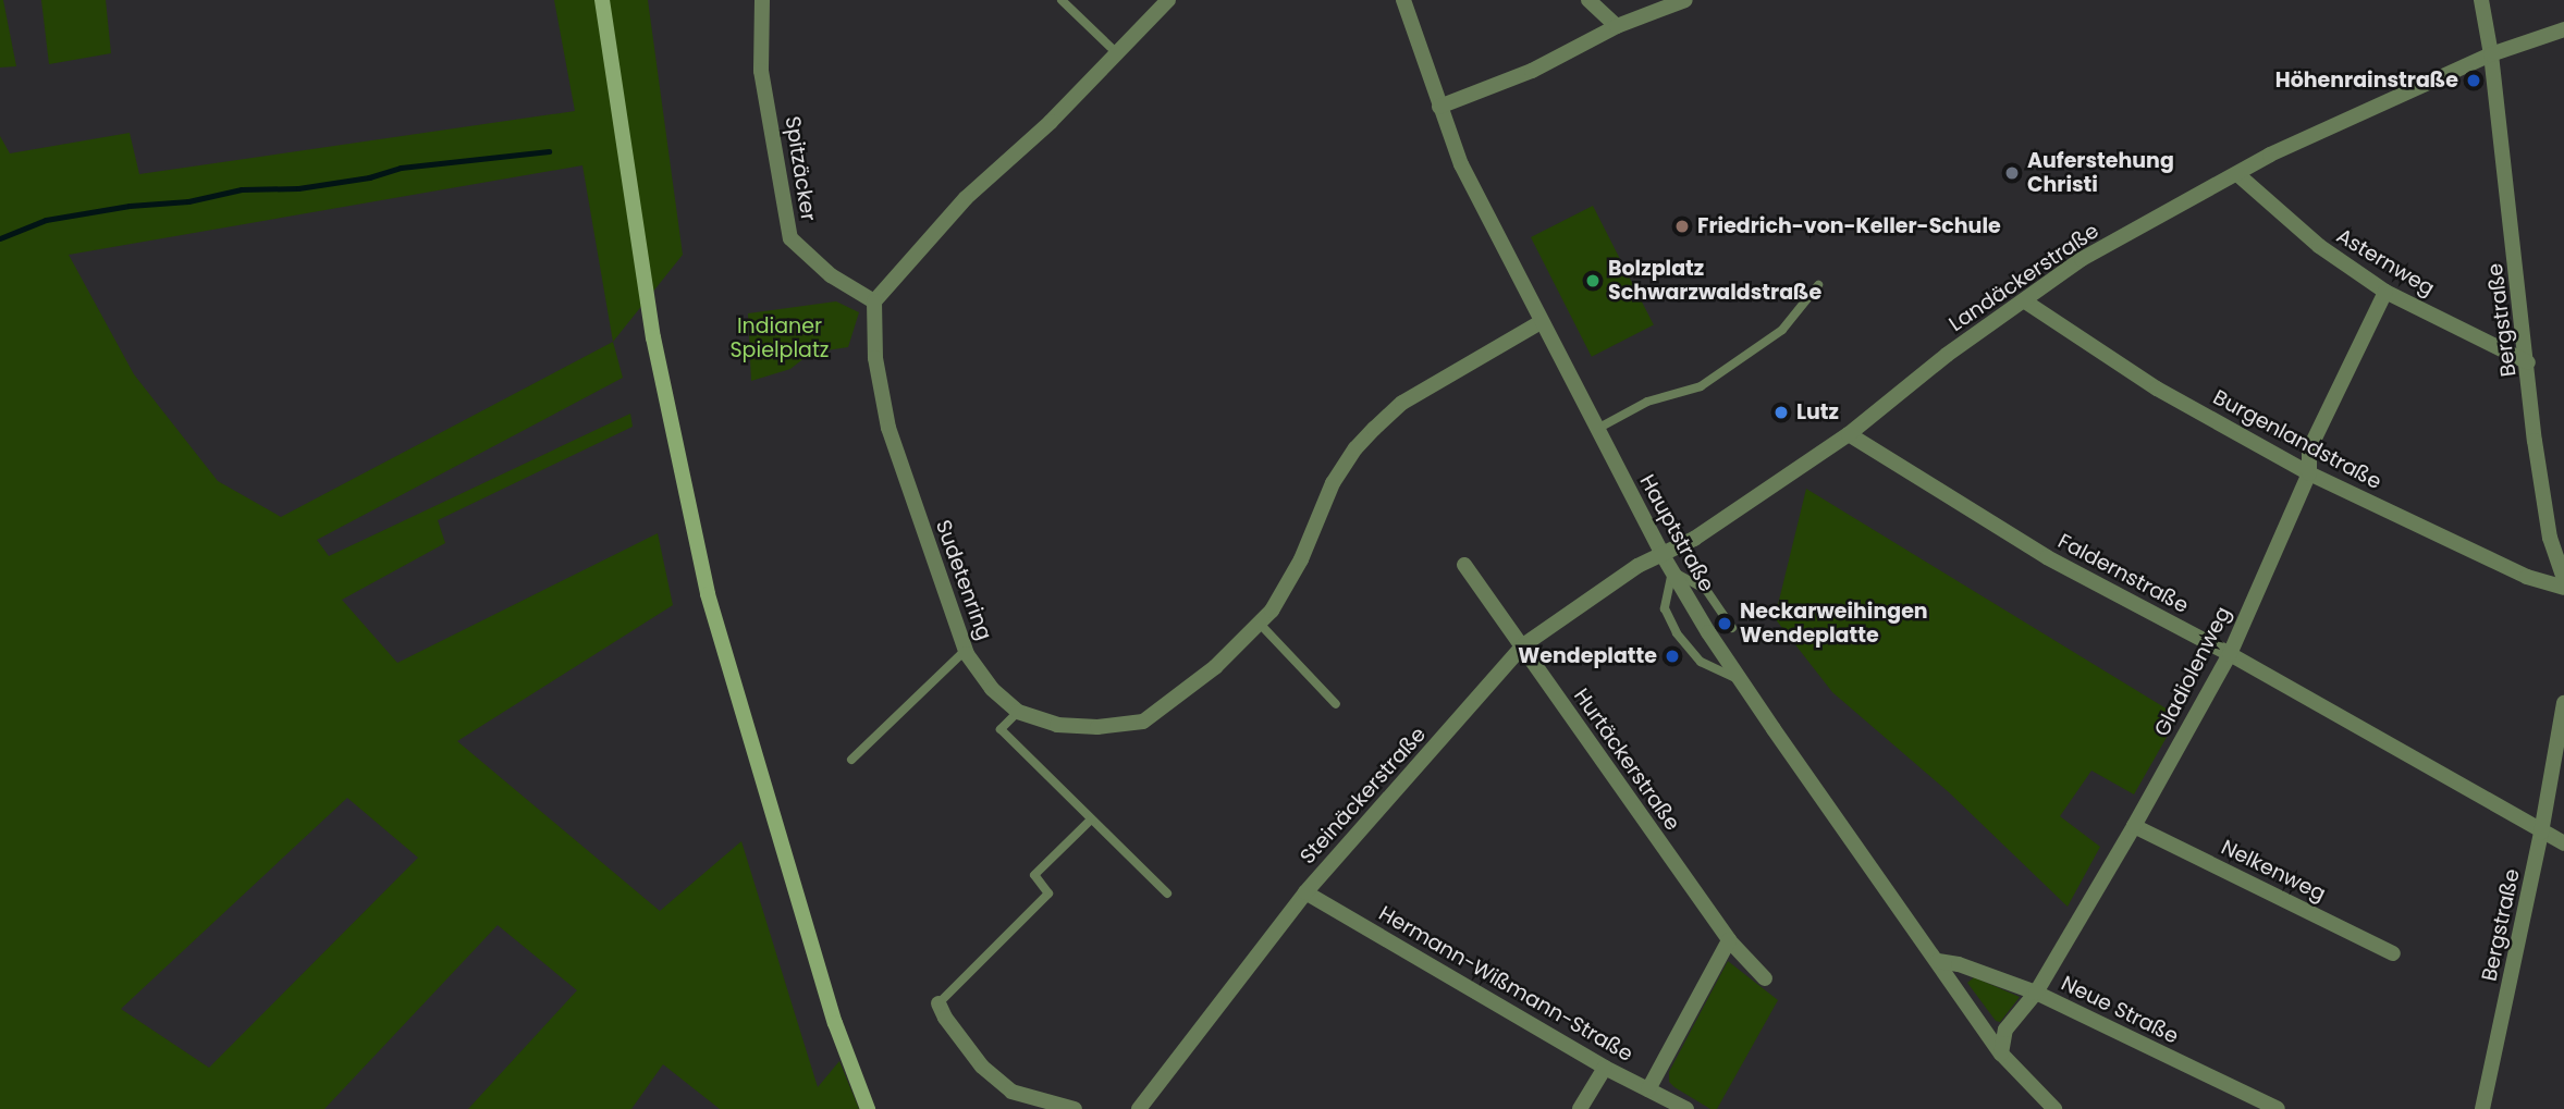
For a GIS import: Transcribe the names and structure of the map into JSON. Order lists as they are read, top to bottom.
{
  "streets": {
    "street": [
      "Spitzäcker",
      "Asternweg",
      "Landäckerstraße",
      "Bergstraße",
      "Burgenlandstraße",
      "Hauptstraße",
      "Faldernstraße",
      "Sudetenring",
      "Gladiolenweg",
      "Hurtäckerstraße",
      "Steinäckerstraße",
      "Nelkenweg",
      "Hermann-Wißmann-Straße",
      "Neue Straße"
    ]
  },
  "crossings": [
    ["Spitzäcker", "Sudetenring"],
    ["Asternweg", "Landäckerstraße"],
    ["Asternweg", "Bergstraße"],
    ["Asternweg", "Gladiolenweg"],
    ["Landäckerstraße", "Bergstraße"],
    ["Landäckerstraße", "Burgenlandstraße"],
    ["Landäckerstraße", "Hauptstraße"],
    ["Landäckerstraße", "Faldernstraße"],
    ["Landäckerstraße", "Steinäckerstraße"],
    ["Bergstraße", "Faldernstraße"],
    ["Burgenlandstraße", "Gladiolenweg"],
    ["Hauptstraße", "Sudetenring"],
    ["Hauptstraße", "Gladiolenweg"],
    ["Hauptstraße", "Steinäckerstraße"],
    ["Hauptstraße", "Neue Straße"],
    ["Faldernstraße", "Gladiolenweg"],
    ["Gladiolenweg", "Nelkenweg"],
    ["Gladiolenweg", "Neue Straße"],
    ["Hurtäckerstraße", "Steinäckerstraße"],
    ["Steinäckerstraße", "Hermann-Wißmann-Straße"]
  ],
  "parks": ["Indianer Spielplatz"],
  "places": [
    "Höhenrainstraße",
    "Auferstehung Christi",
    "Friedrich-von-Keller-Schule",
    "Bolzplatz Schwarzwaldstraße",
    "Lutz",
    "Neckarweihingen Wendeplatte",
    "Wendeplatte"
  ]
}
